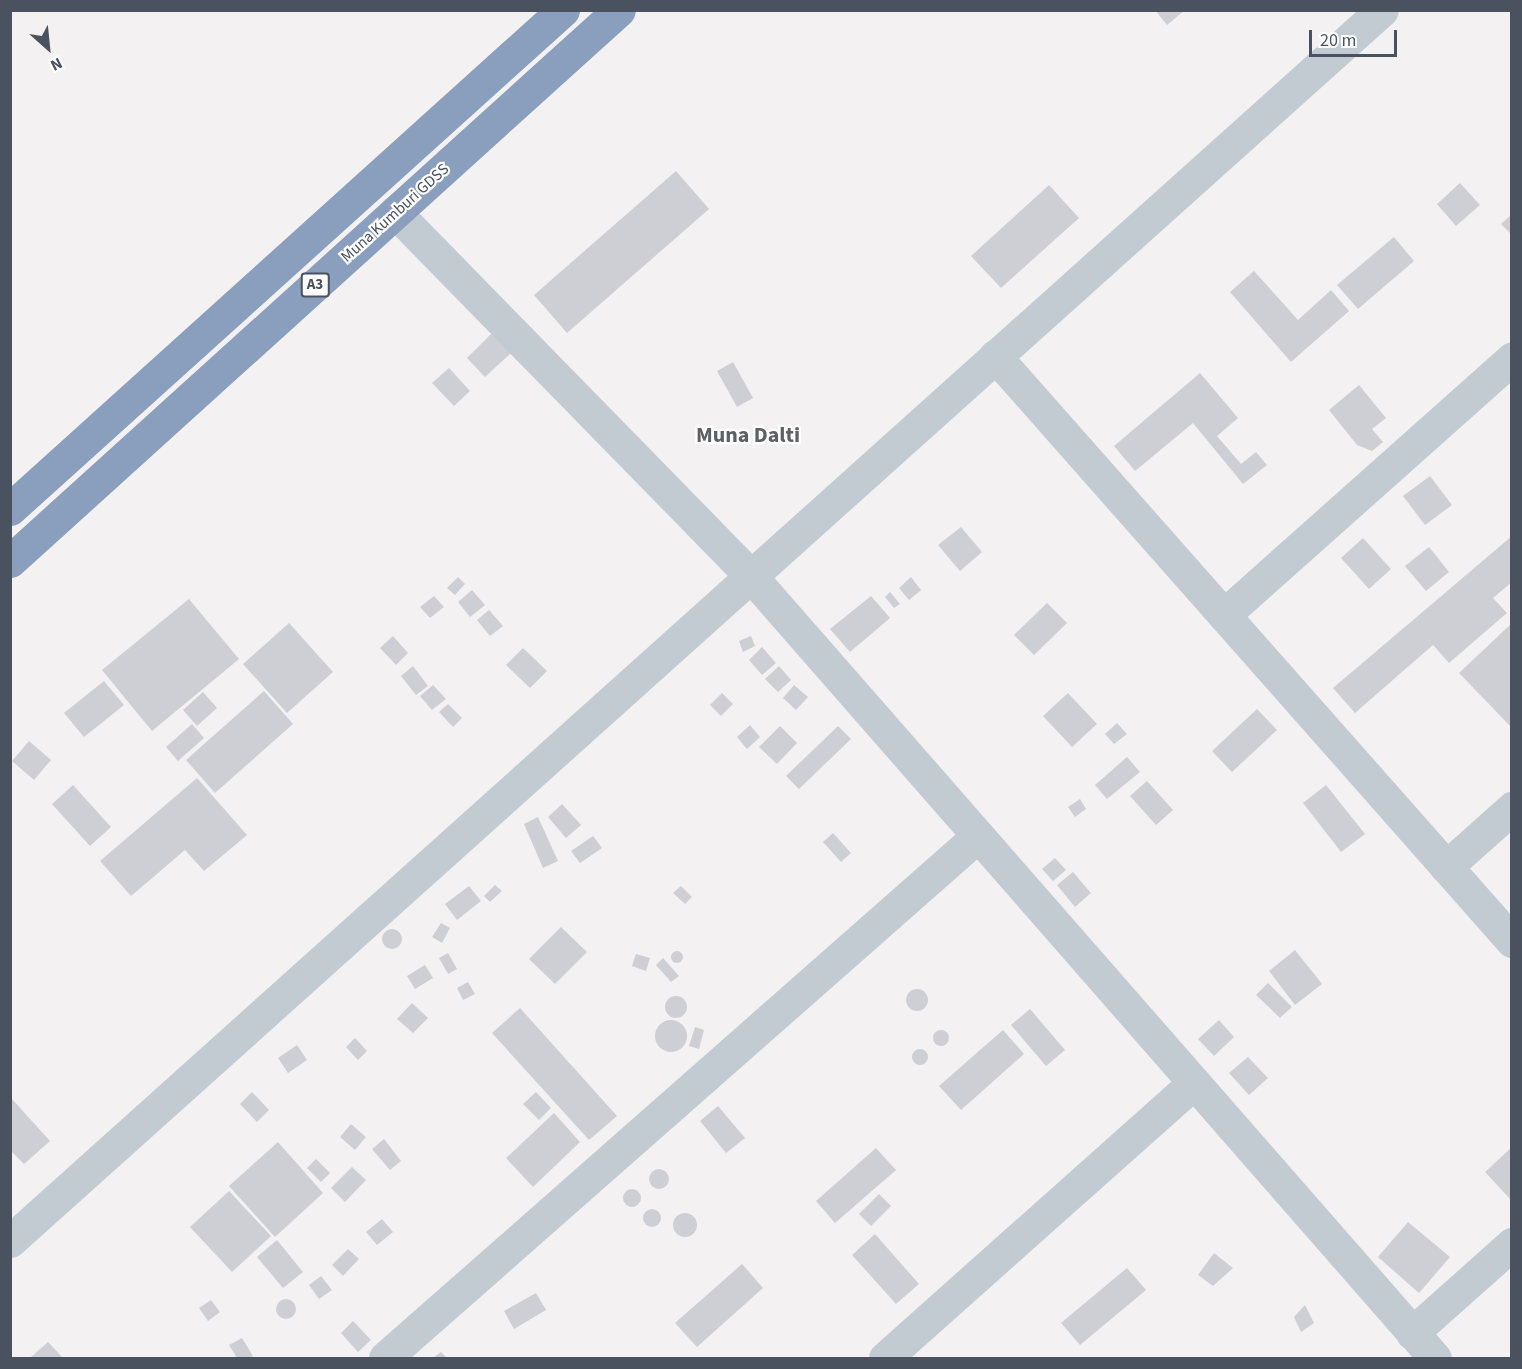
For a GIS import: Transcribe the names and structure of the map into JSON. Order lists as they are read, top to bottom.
{
  "streets": {
    "highway": ["Muna Kumburi GDSS", "A3"]
  },
  "districts": ["Muna Dalti"],
  "scale_bar": "20 m",
  "north": "bottom right"
}
